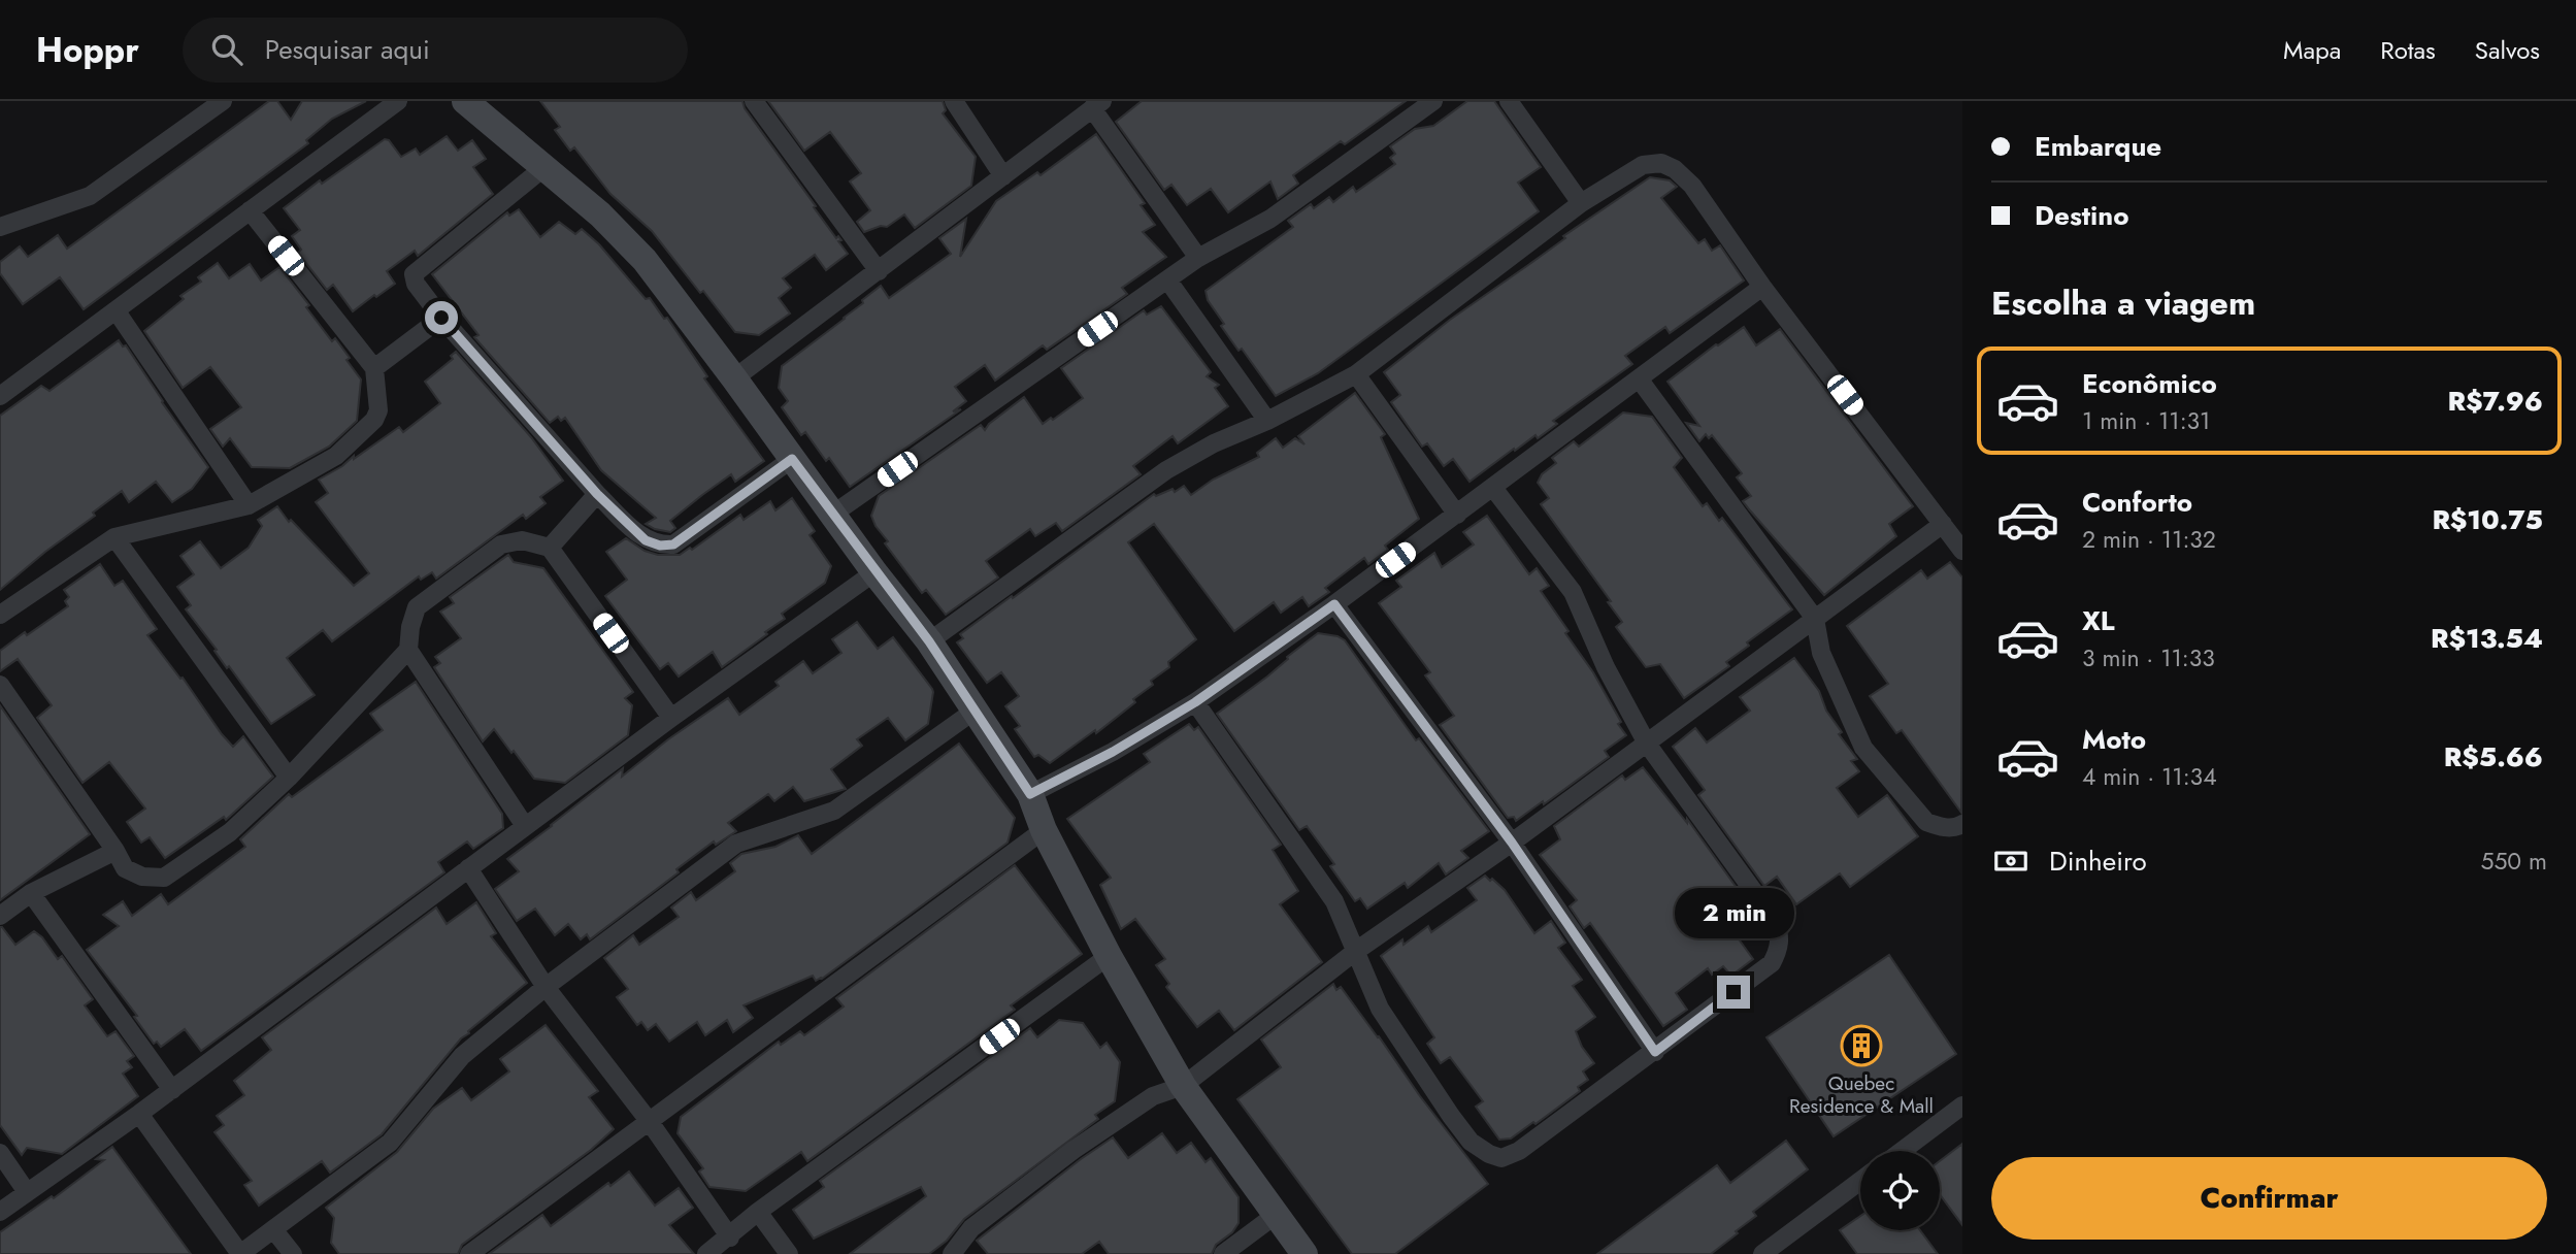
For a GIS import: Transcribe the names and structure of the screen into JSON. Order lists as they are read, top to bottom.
{
  "places": {
    "building": ["Quebec Residence & Mall"]
  },
  "page": {
    "header": "Hoppr",
    "search": "Pesquisar aqui",
    "nav": ["Mapa", "Rotas", "Salvos"],
    "banner": ["Embarque", "Destino"],
    "heading": "Escolha a viagem",
    "list": [
      {
        "name": "Econômico",
        "note": "1 min · 11:31",
        "value": "R$7.96"
      },
      {
        "name": "Conforto",
        "note": "2 min · 11:32",
        "value": "R$10.75"
      },
      {
        "name": "XL",
        "note": "3 min · 11:33",
        "value": "R$13.54"
      },
      {
        "name": "Moto",
        "note": "4 min · 11:34",
        "value": "R$5.66"
      }
    ],
    "pay": ["Dinheiro", "550 m"],
    "bubble": "2 min",
    "buttons": "Confirmar"
  }
}
